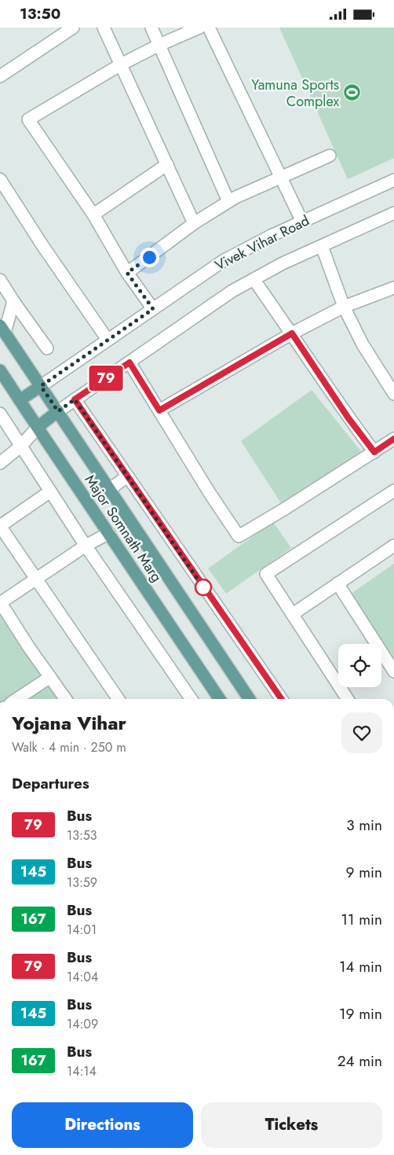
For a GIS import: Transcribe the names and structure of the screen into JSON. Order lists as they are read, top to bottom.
{
  "streets": {
    "main road": ["Major Somnath Marg"],
    "street": ["Vivek Vihar Road"]
  },
  "crossings": [
    ["Vivek Vihar Road", "Major Somnath Marg"]
  ],
  "places": {
    "sports": ["Yamuna Sports Complex"]
  },
  "lines": ["bus line 79"],
  "page": {
    "status": "13:50",
    "on_map": "79",
    "heading": [
      ["Yojana Vihar", "Walk · 4 min · 250 m"],
      "Departures"
    ],
    "list": [
      {
        "mark": "79",
        "name": "Bus",
        "note": "13:53",
        "value": "3 min"
      },
      {
        "mark": "145",
        "name": "Bus",
        "note": "13:59",
        "value": "9 min"
      },
      {
        "mark": "167",
        "name": "Bus",
        "note": "14:01",
        "value": "11 min"
      },
      {
        "mark": "79",
        "name": "Bus",
        "note": "14:04",
        "value": "14 min"
      },
      {
        "mark": "145",
        "name": "Bus",
        "note": "14:09",
        "value": "19 min"
      },
      {
        "mark": "167",
        "name": "Bus",
        "note": "14:14",
        "value": "24 min"
      }
    ],
    "buttons": ["Directions", "Tickets"]
  }
}
